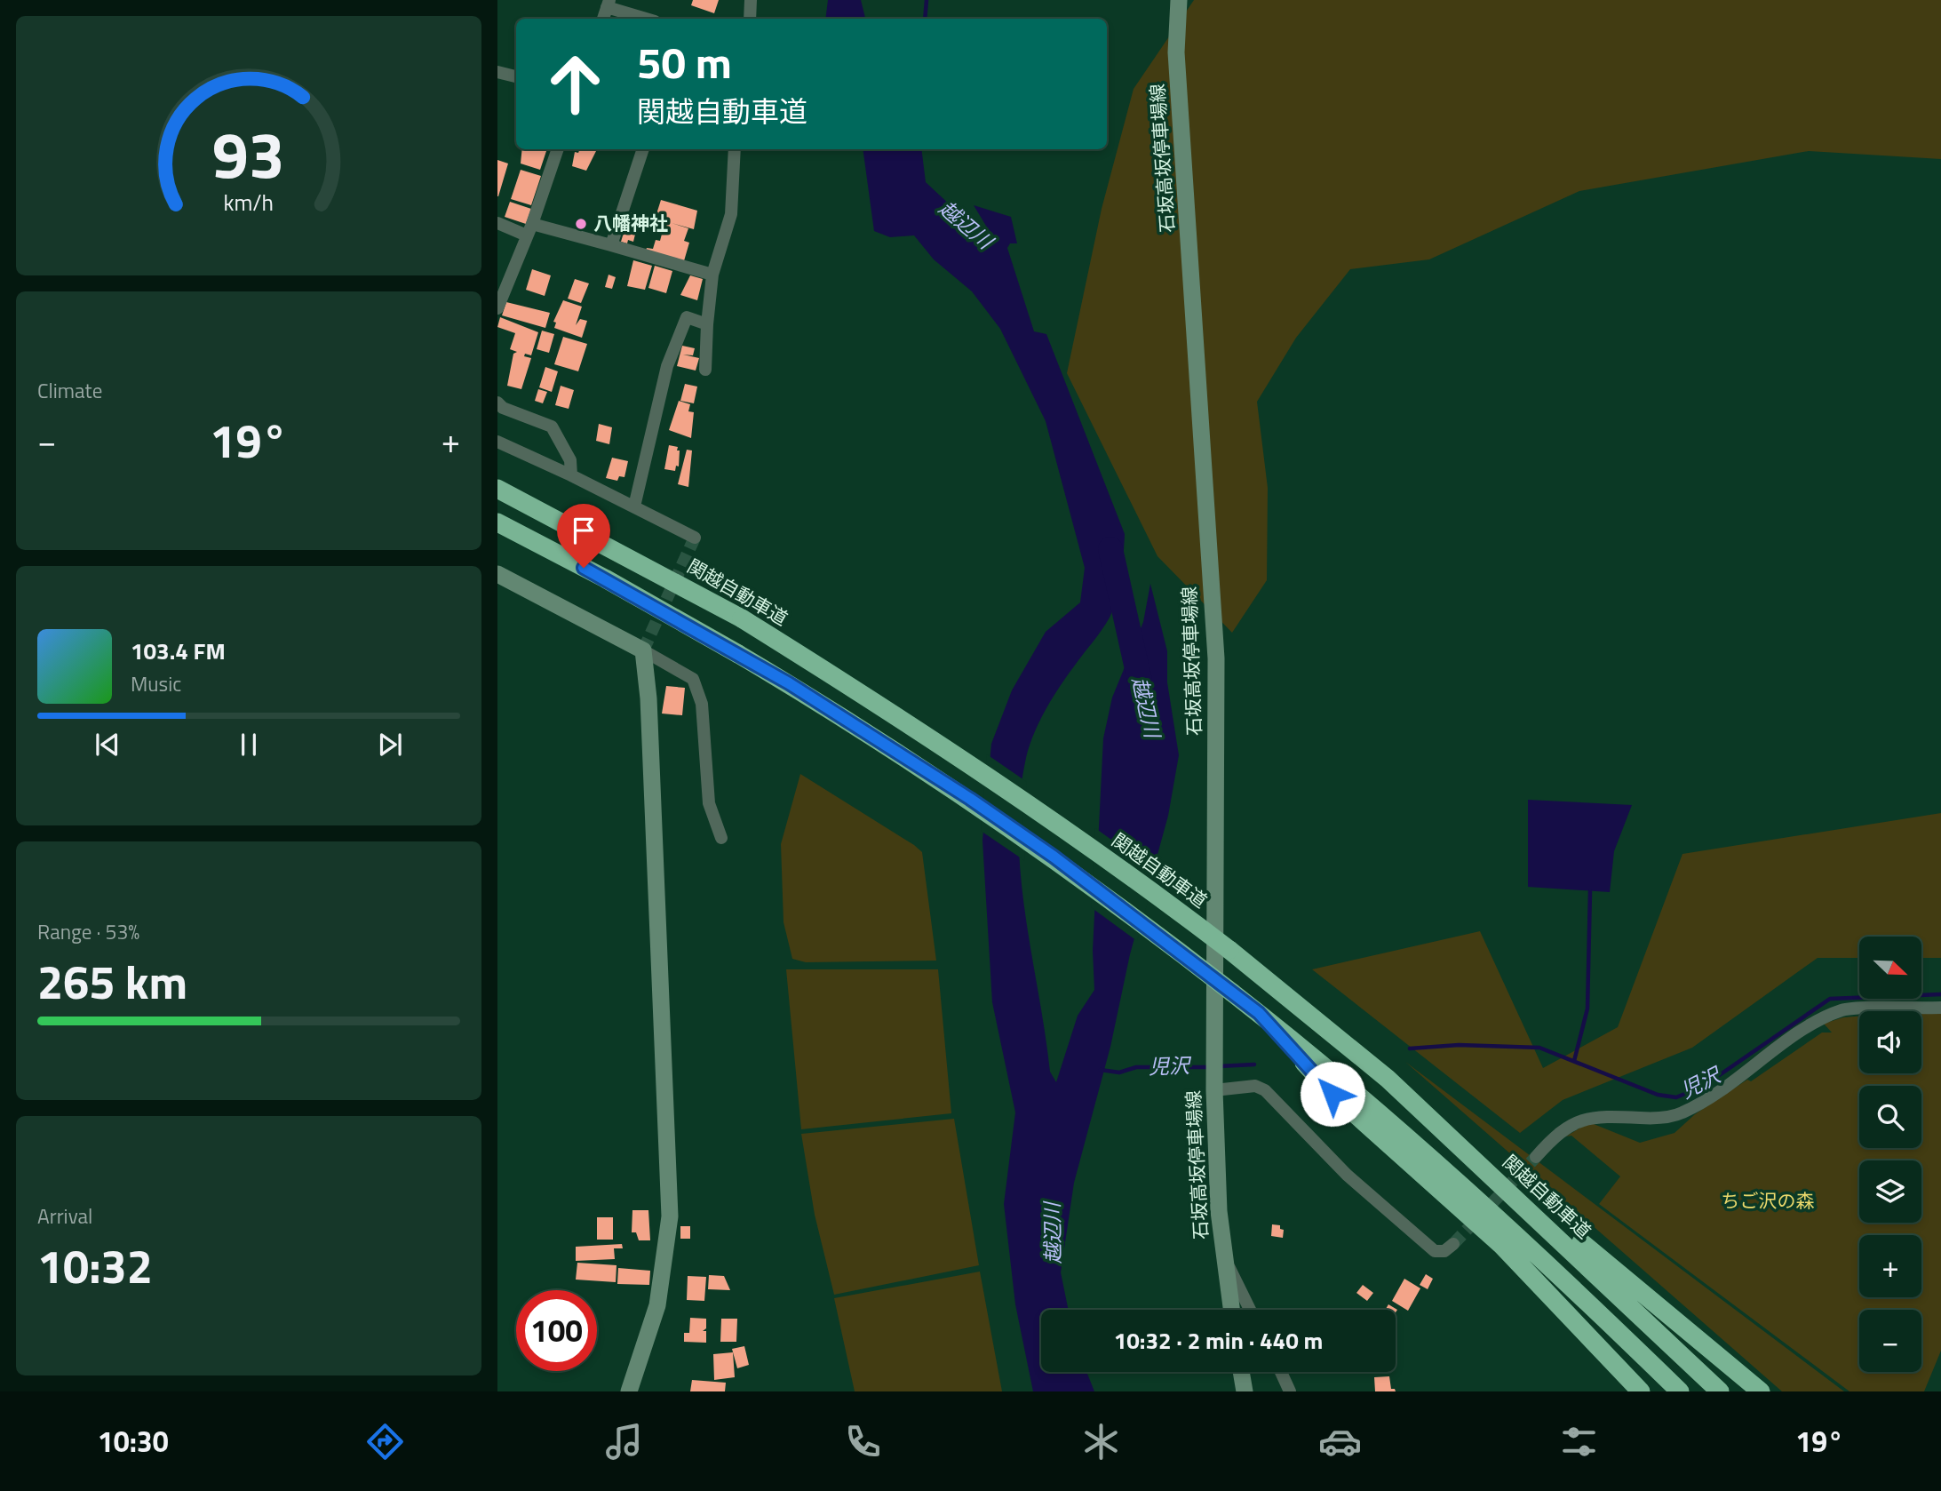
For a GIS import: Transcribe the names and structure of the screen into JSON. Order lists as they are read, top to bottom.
{
  "streets": {
    "highway": ["関越自動車道"],
    "main road": ["石坂高坂停車場線"]
  },
  "water": ["越辺川", "児沢"],
  "parks": ["ちご沢の森"],
  "places": ["八幡神社"],
  "north": "bottom right",
  "page": {
    "turn": ["50 m", "関越自動車道"],
    "tile": [
      "Climate",
      ["Range · 53%", "265 km"],
      ["Arrival", "10:32"]
    ],
    "heat": ["−", "19°", "+"],
    "song": ["103.4 FM", "Music"],
    "map_buttons": ["+", "−"],
    "limit": "100",
    "trip": "10:32 · 2 min · 440 m",
    "tabs": ["10:30", "19°"],
    "gauge": ["93", "km/h"]
  }
}
